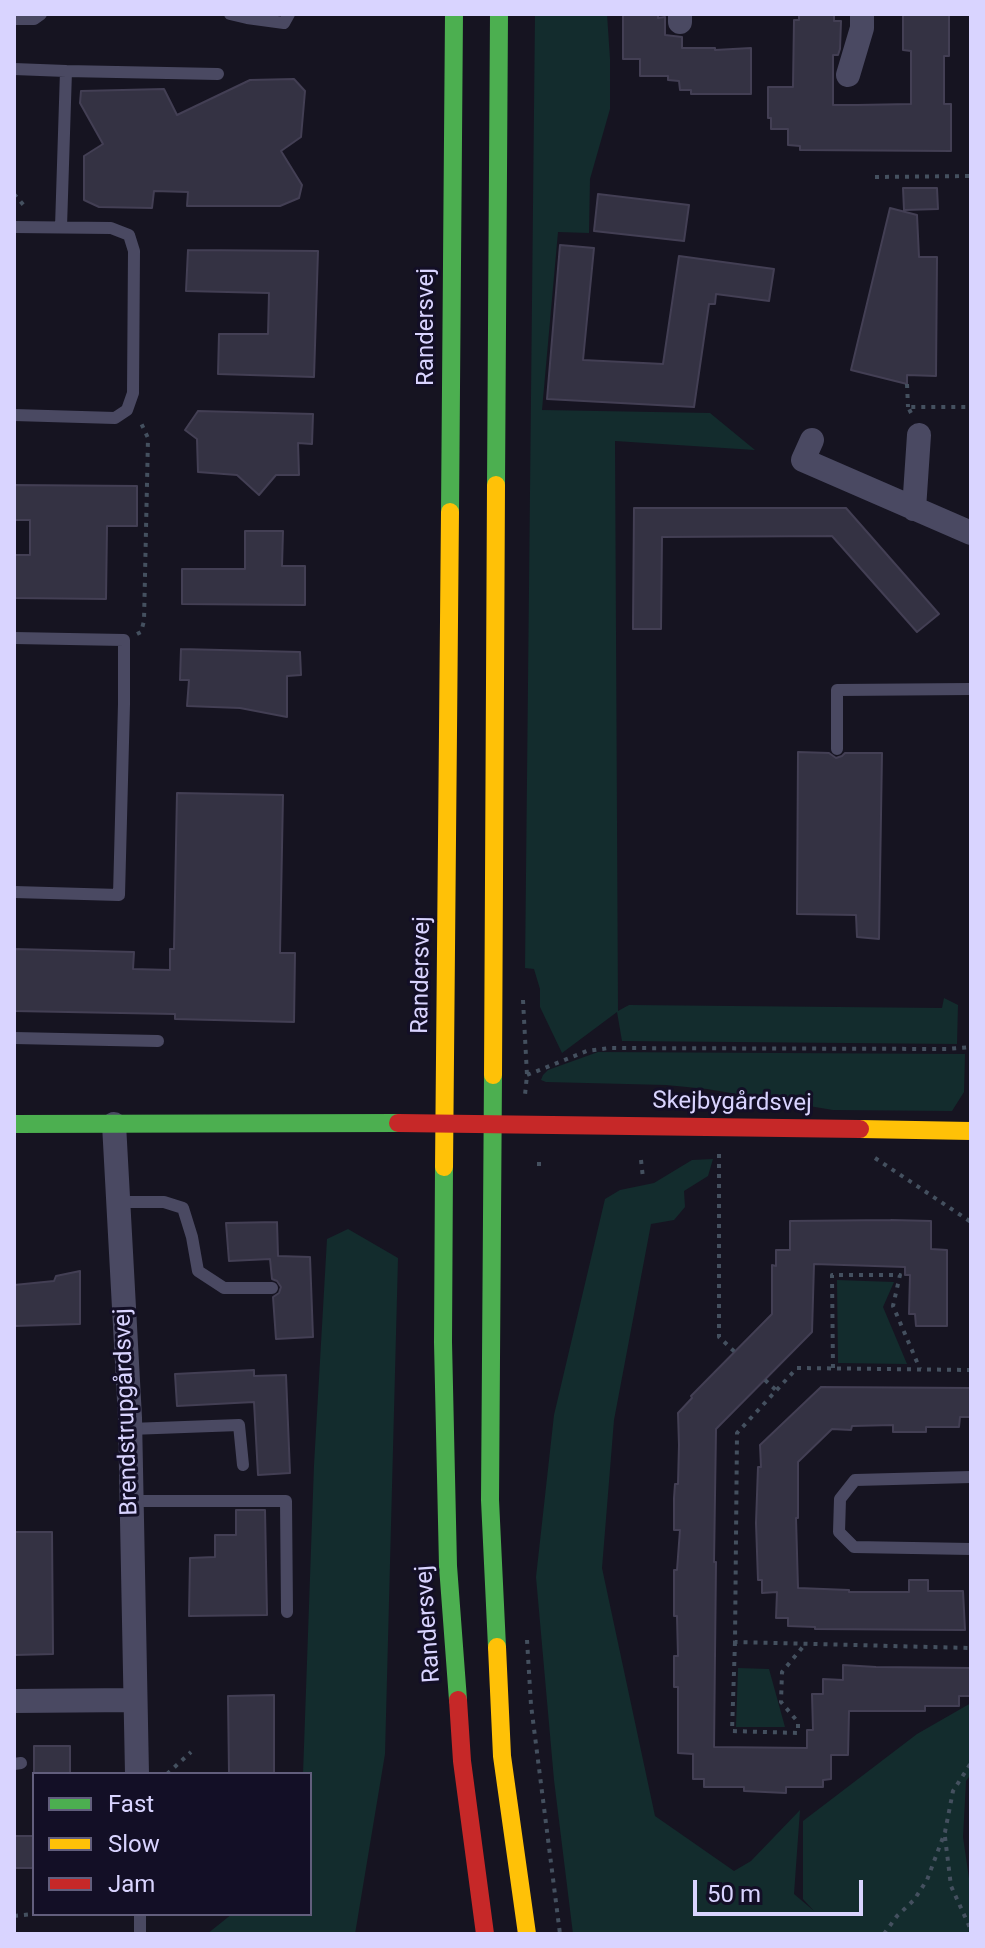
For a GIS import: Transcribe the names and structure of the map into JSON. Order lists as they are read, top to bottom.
{
  "streets": {
    "main road": ["Randersvej", "Skejbygårdsvej"],
    "street": ["Brendstrupgårdsvej"]
  },
  "crossings": [
    ["Randersvej", "Skejbygårdsvej"]
  ],
  "legend": ["Fast", "Slow", "Jam"],
  "scale_bar": "50 m"
}
